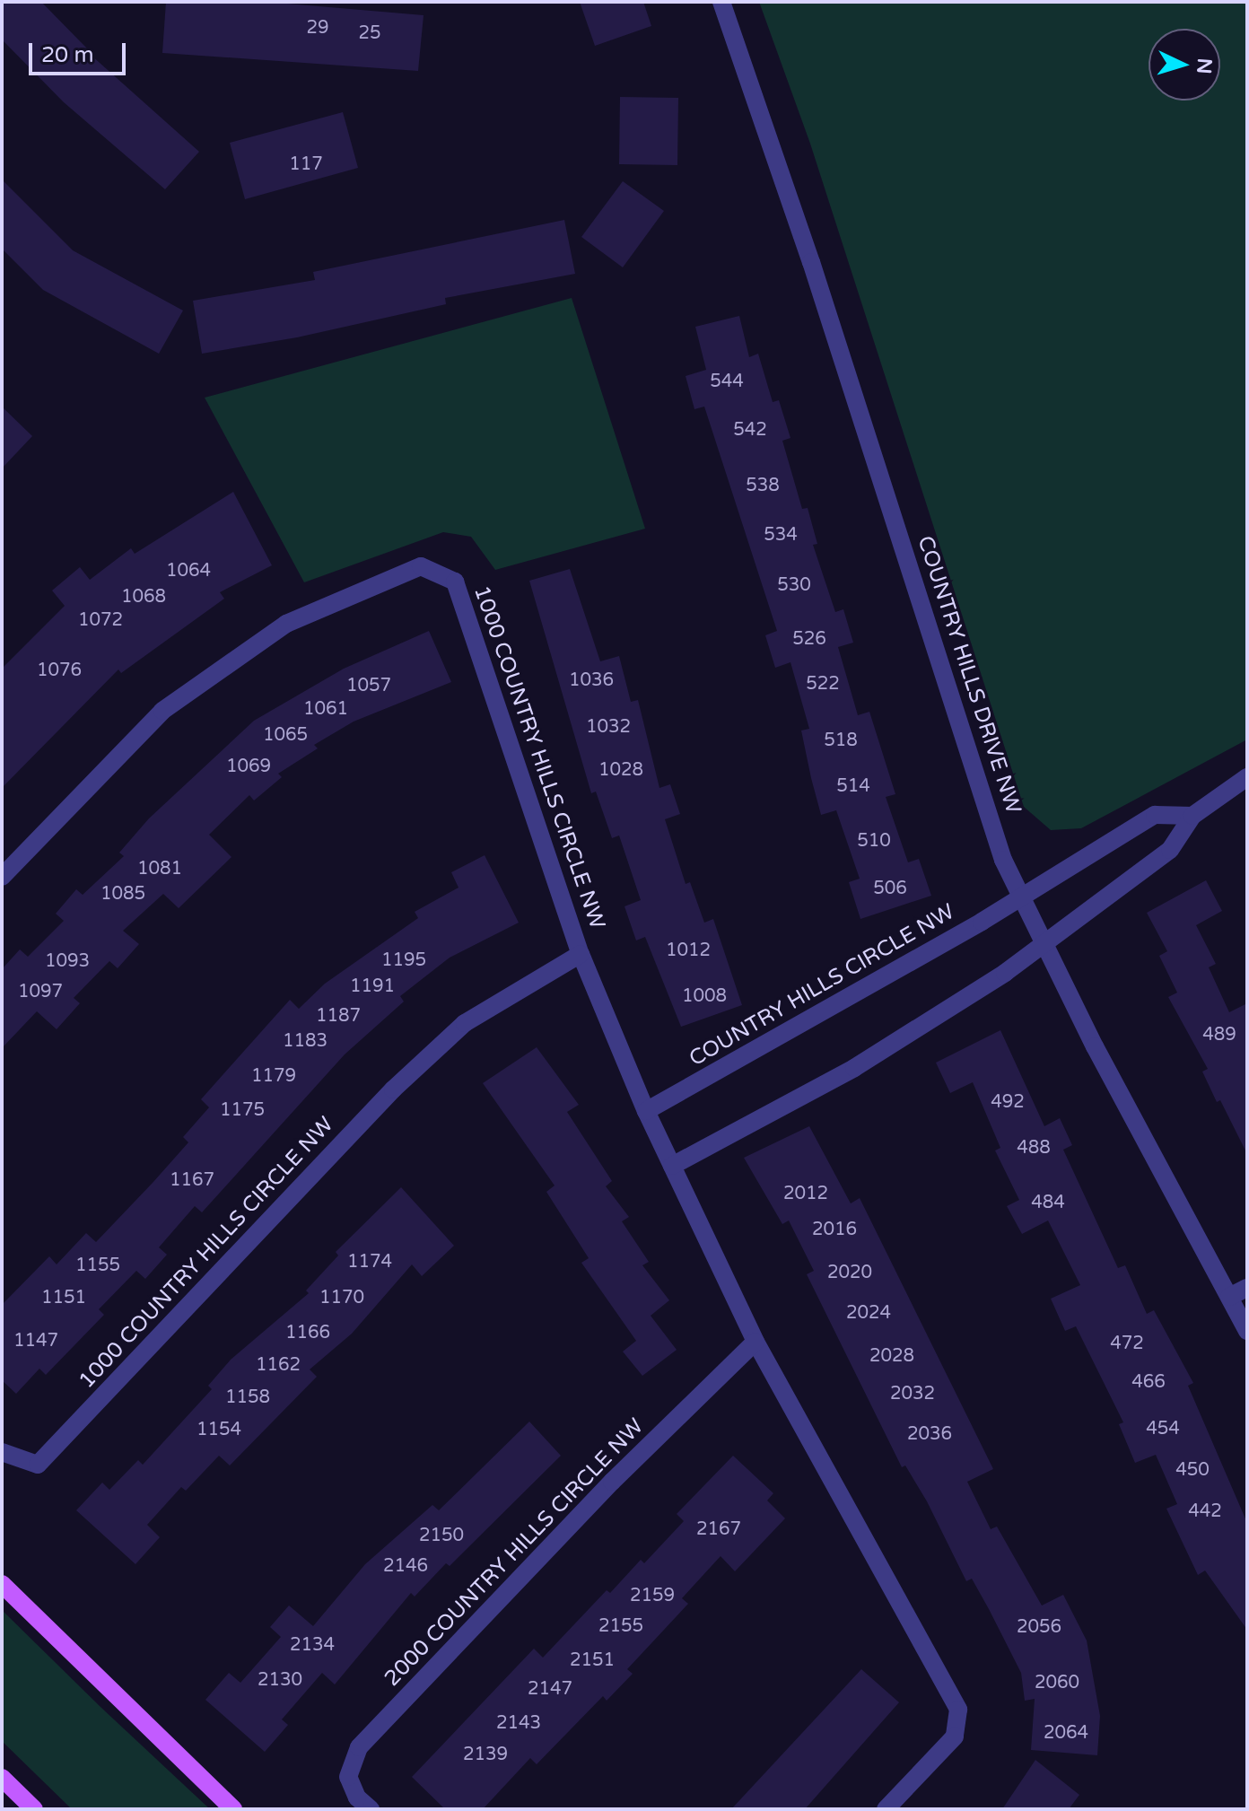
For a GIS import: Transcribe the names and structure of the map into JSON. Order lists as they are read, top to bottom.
{
  "streets": {
    "street": [
      "COUNTRY HILLS DRIVE NW",
      "1000 COUNTRY HILLS CIRCLE NW",
      "COUNTRY HILLS CIRCLE NW",
      "2000 COUNTRY HILLS CIRCLE NW"
    ]
  },
  "crossings": [
    ["COUNTRY HILLS DRIVE NW", "COUNTRY HILLS CIRCLE NW"],
    ["1000 COUNTRY HILLS CIRCLE NW", "COUNTRY HILLS CIRCLE NW"]
  ],
  "house_numbers": [
    "29",
    "25",
    "117",
    "544",
    "542",
    "538",
    "534",
    "1064",
    "530",
    "1068",
    "1072",
    "526",
    "1076",
    "1036",
    "522",
    "1057",
    "1061",
    "1032",
    "1065",
    "518",
    "1069",
    "1028",
    "514",
    "510",
    "1081",
    "506",
    "1085",
    "1012",
    "1195",
    "1093",
    "1191",
    "1097",
    "1008",
    "1187",
    "489",
    "1183",
    "1179",
    "492",
    "1175",
    "488",
    "1167",
    "2012",
    "484",
    "2016",
    "1174",
    "1155",
    "2020",
    "1151",
    "1170",
    "2024",
    "1166",
    "1147",
    "472",
    "2028",
    "1162",
    "466",
    "2032",
    "1158",
    "454",
    "1154",
    "2036",
    "450",
    "442",
    "2167",
    "2150",
    "2146",
    "2159",
    "2155",
    "2056",
    "2134",
    "2151",
    "2130",
    "2060",
    "2147",
    "2143",
    "2064",
    "2139"
  ],
  "scale_bar": "20 m",
  "north": "right"
}
